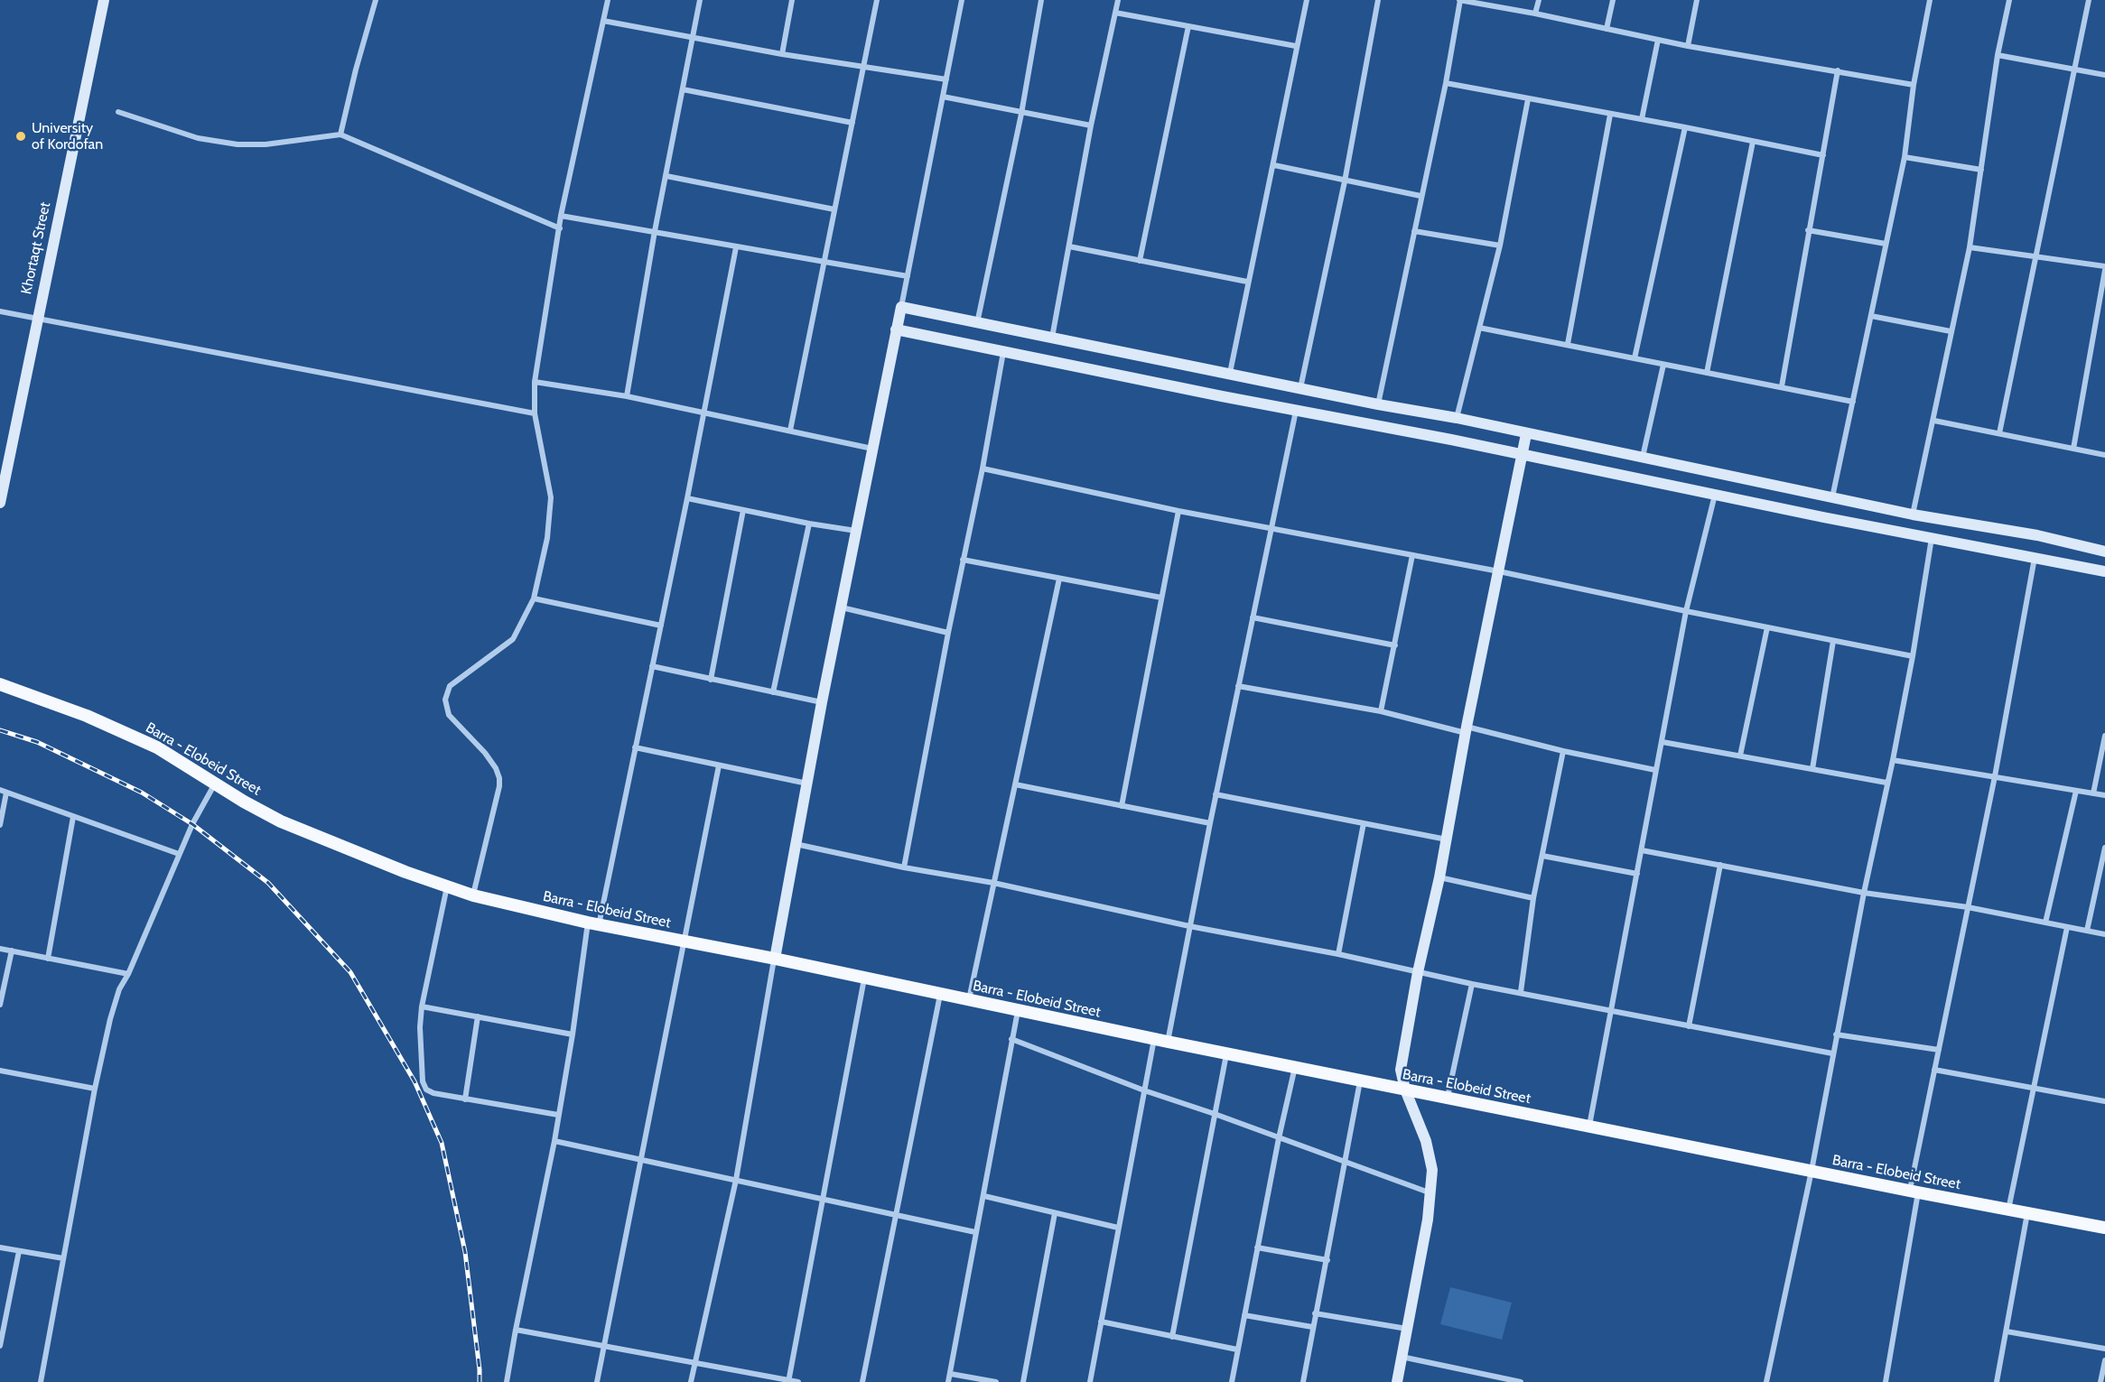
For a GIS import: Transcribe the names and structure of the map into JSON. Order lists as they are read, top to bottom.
{
  "streets": {
    "main road": ["Khortaqt Street", "Barra - Elobeid Street"]
  },
  "places": ["University of Kordofan"]
}
